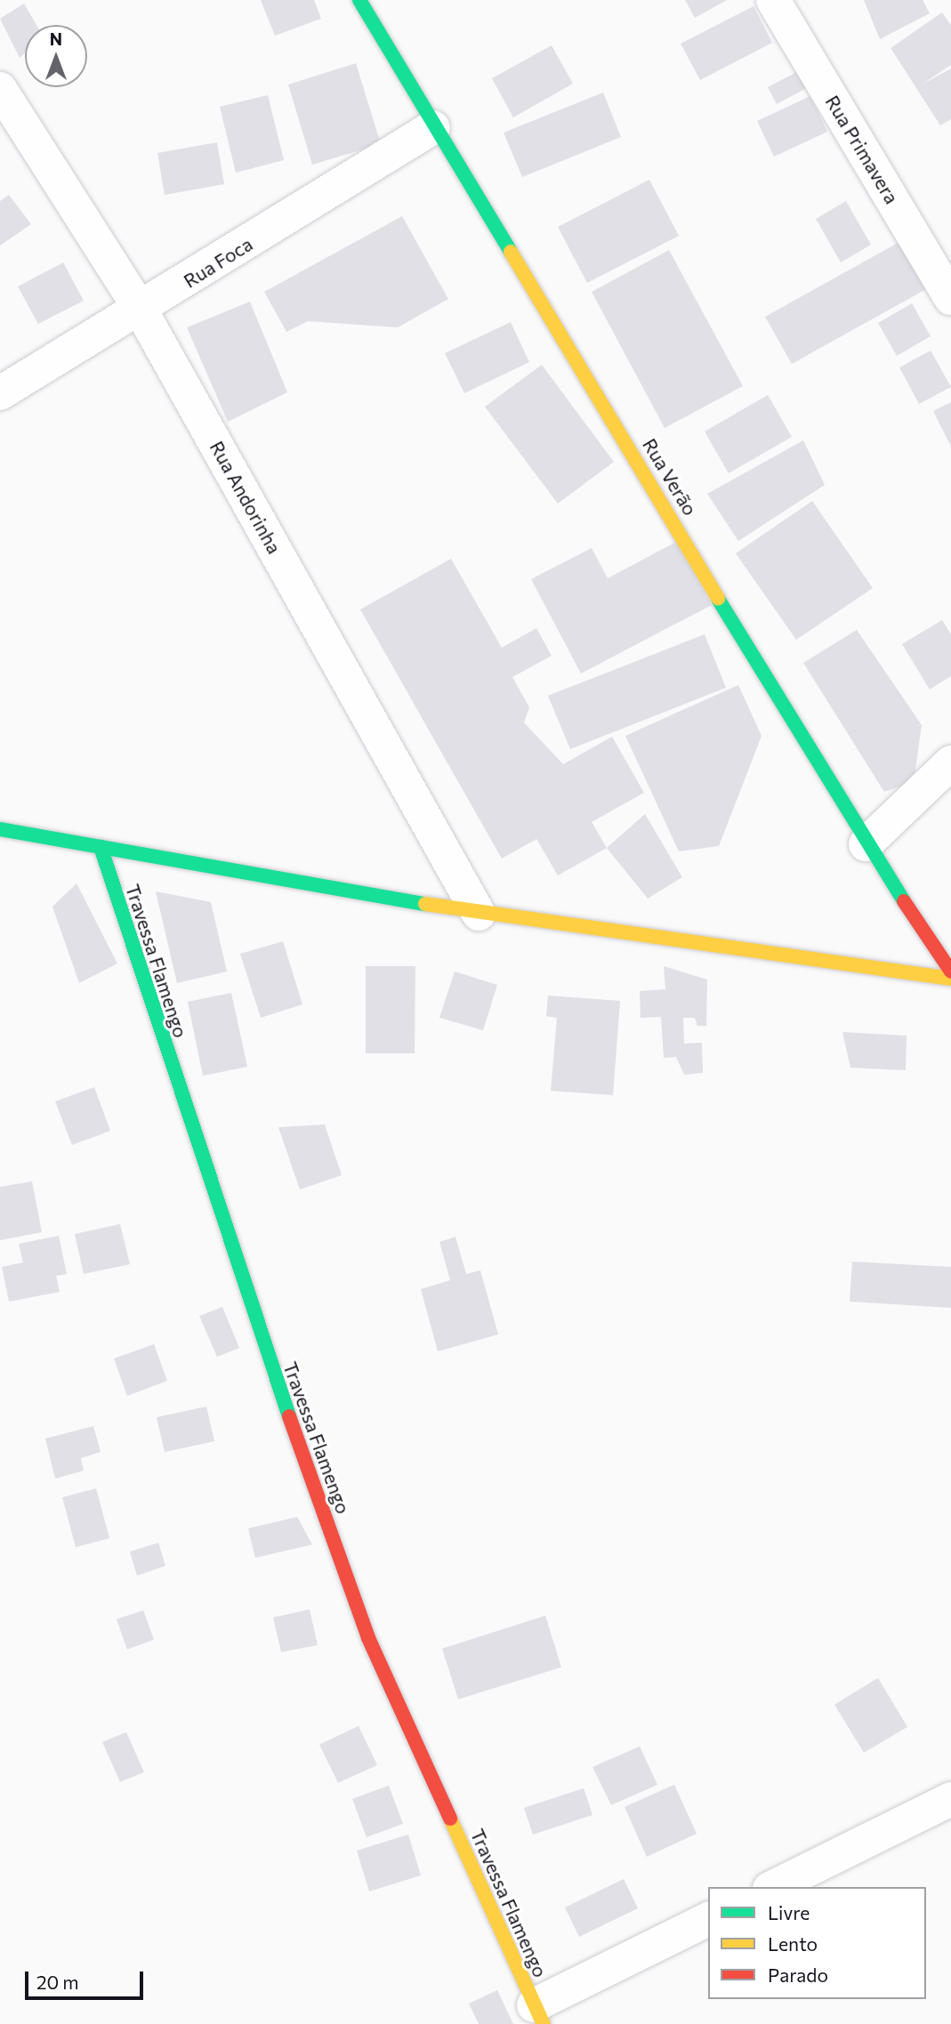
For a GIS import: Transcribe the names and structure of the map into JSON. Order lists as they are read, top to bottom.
{
  "streets": {
    "street": [
      "Rua Primavera",
      "Rua Foca",
      "Rua Verão",
      "Rua Andorinha",
      "Travessa Flamengo"
    ]
  },
  "crossings": [
    ["Rua Foca", "Rua Verão"],
    ["Rua Foca", "Rua Andorinha"]
  ],
  "legend": ["Livre", "Lento", "Parado"],
  "scale_bar": "20 m",
  "north": "top"
}
